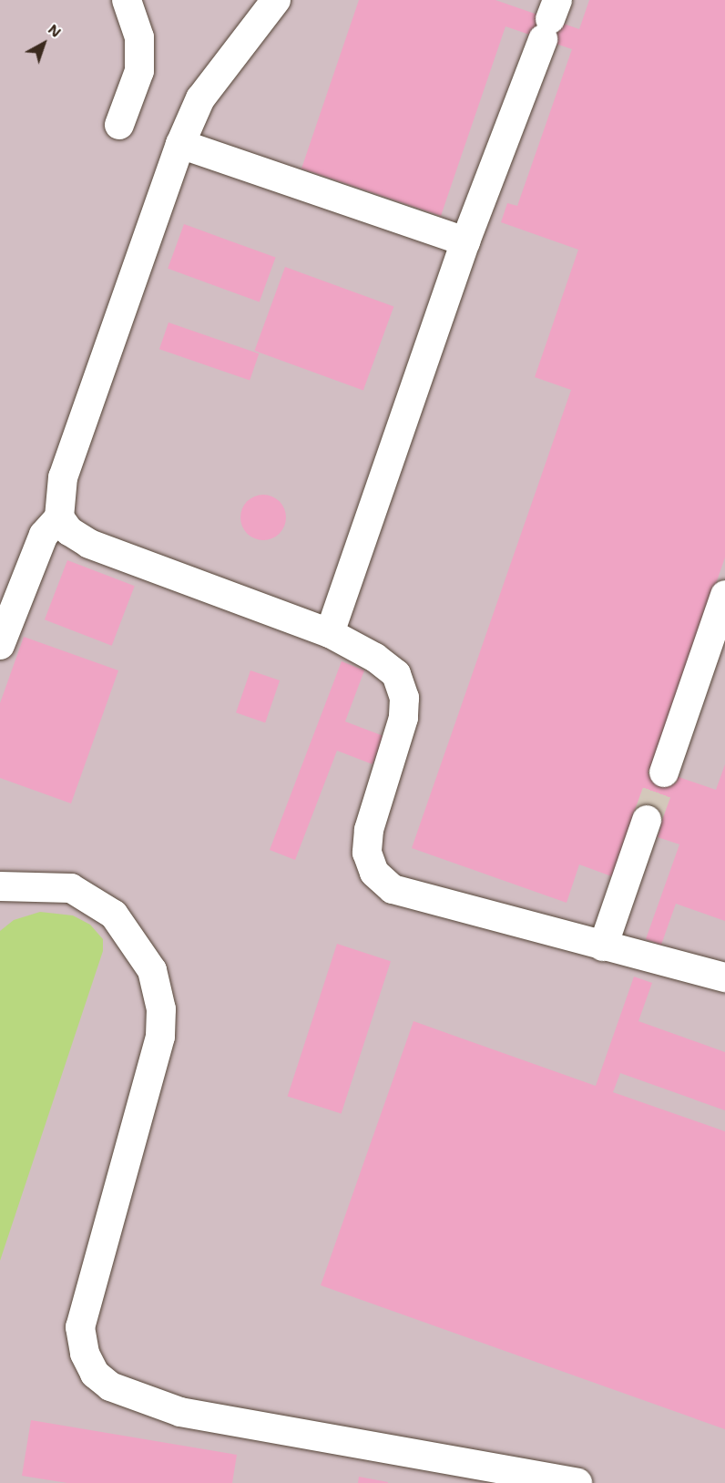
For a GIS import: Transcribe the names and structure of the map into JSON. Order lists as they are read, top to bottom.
{
  "north": "top right"
}
